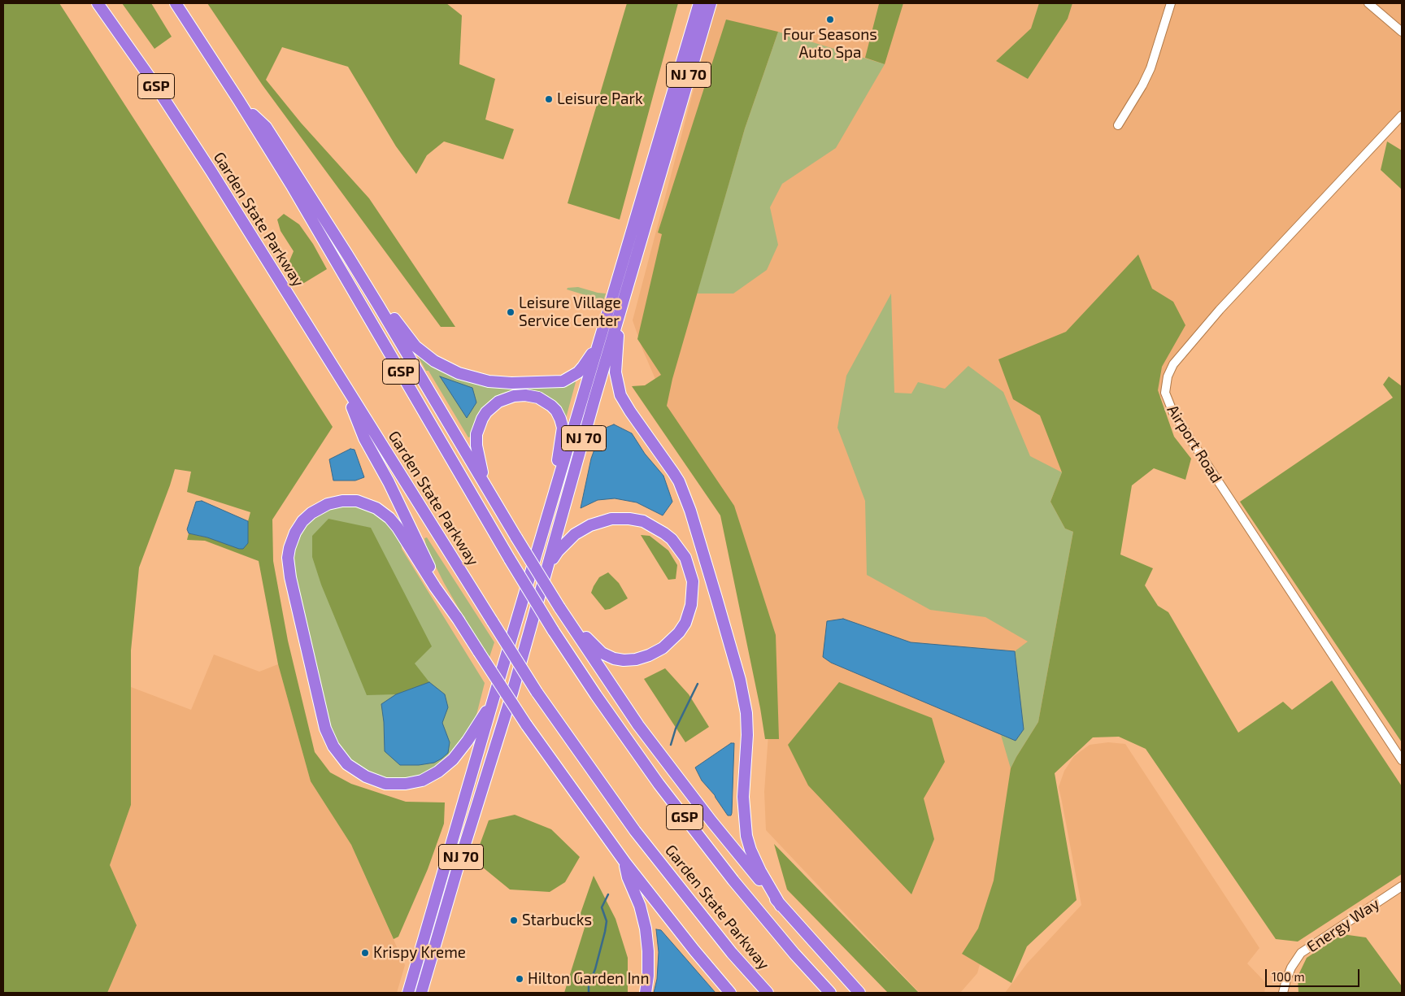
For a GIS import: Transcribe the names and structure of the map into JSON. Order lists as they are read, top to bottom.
{
  "streets": {
    "highway": ["NJ 70", "GSP", "Garden State Parkway"],
    "street": ["Airport Road", "Energy Way"]
  },
  "places": [
    "Four Seasons Auto Spa",
    "Leisure Park",
    "Leisure Village Service Center",
    "Starbucks",
    "Krispy Kreme",
    "Hilton Garden Inn"
  ],
  "scale_bar": "100 m"
}
